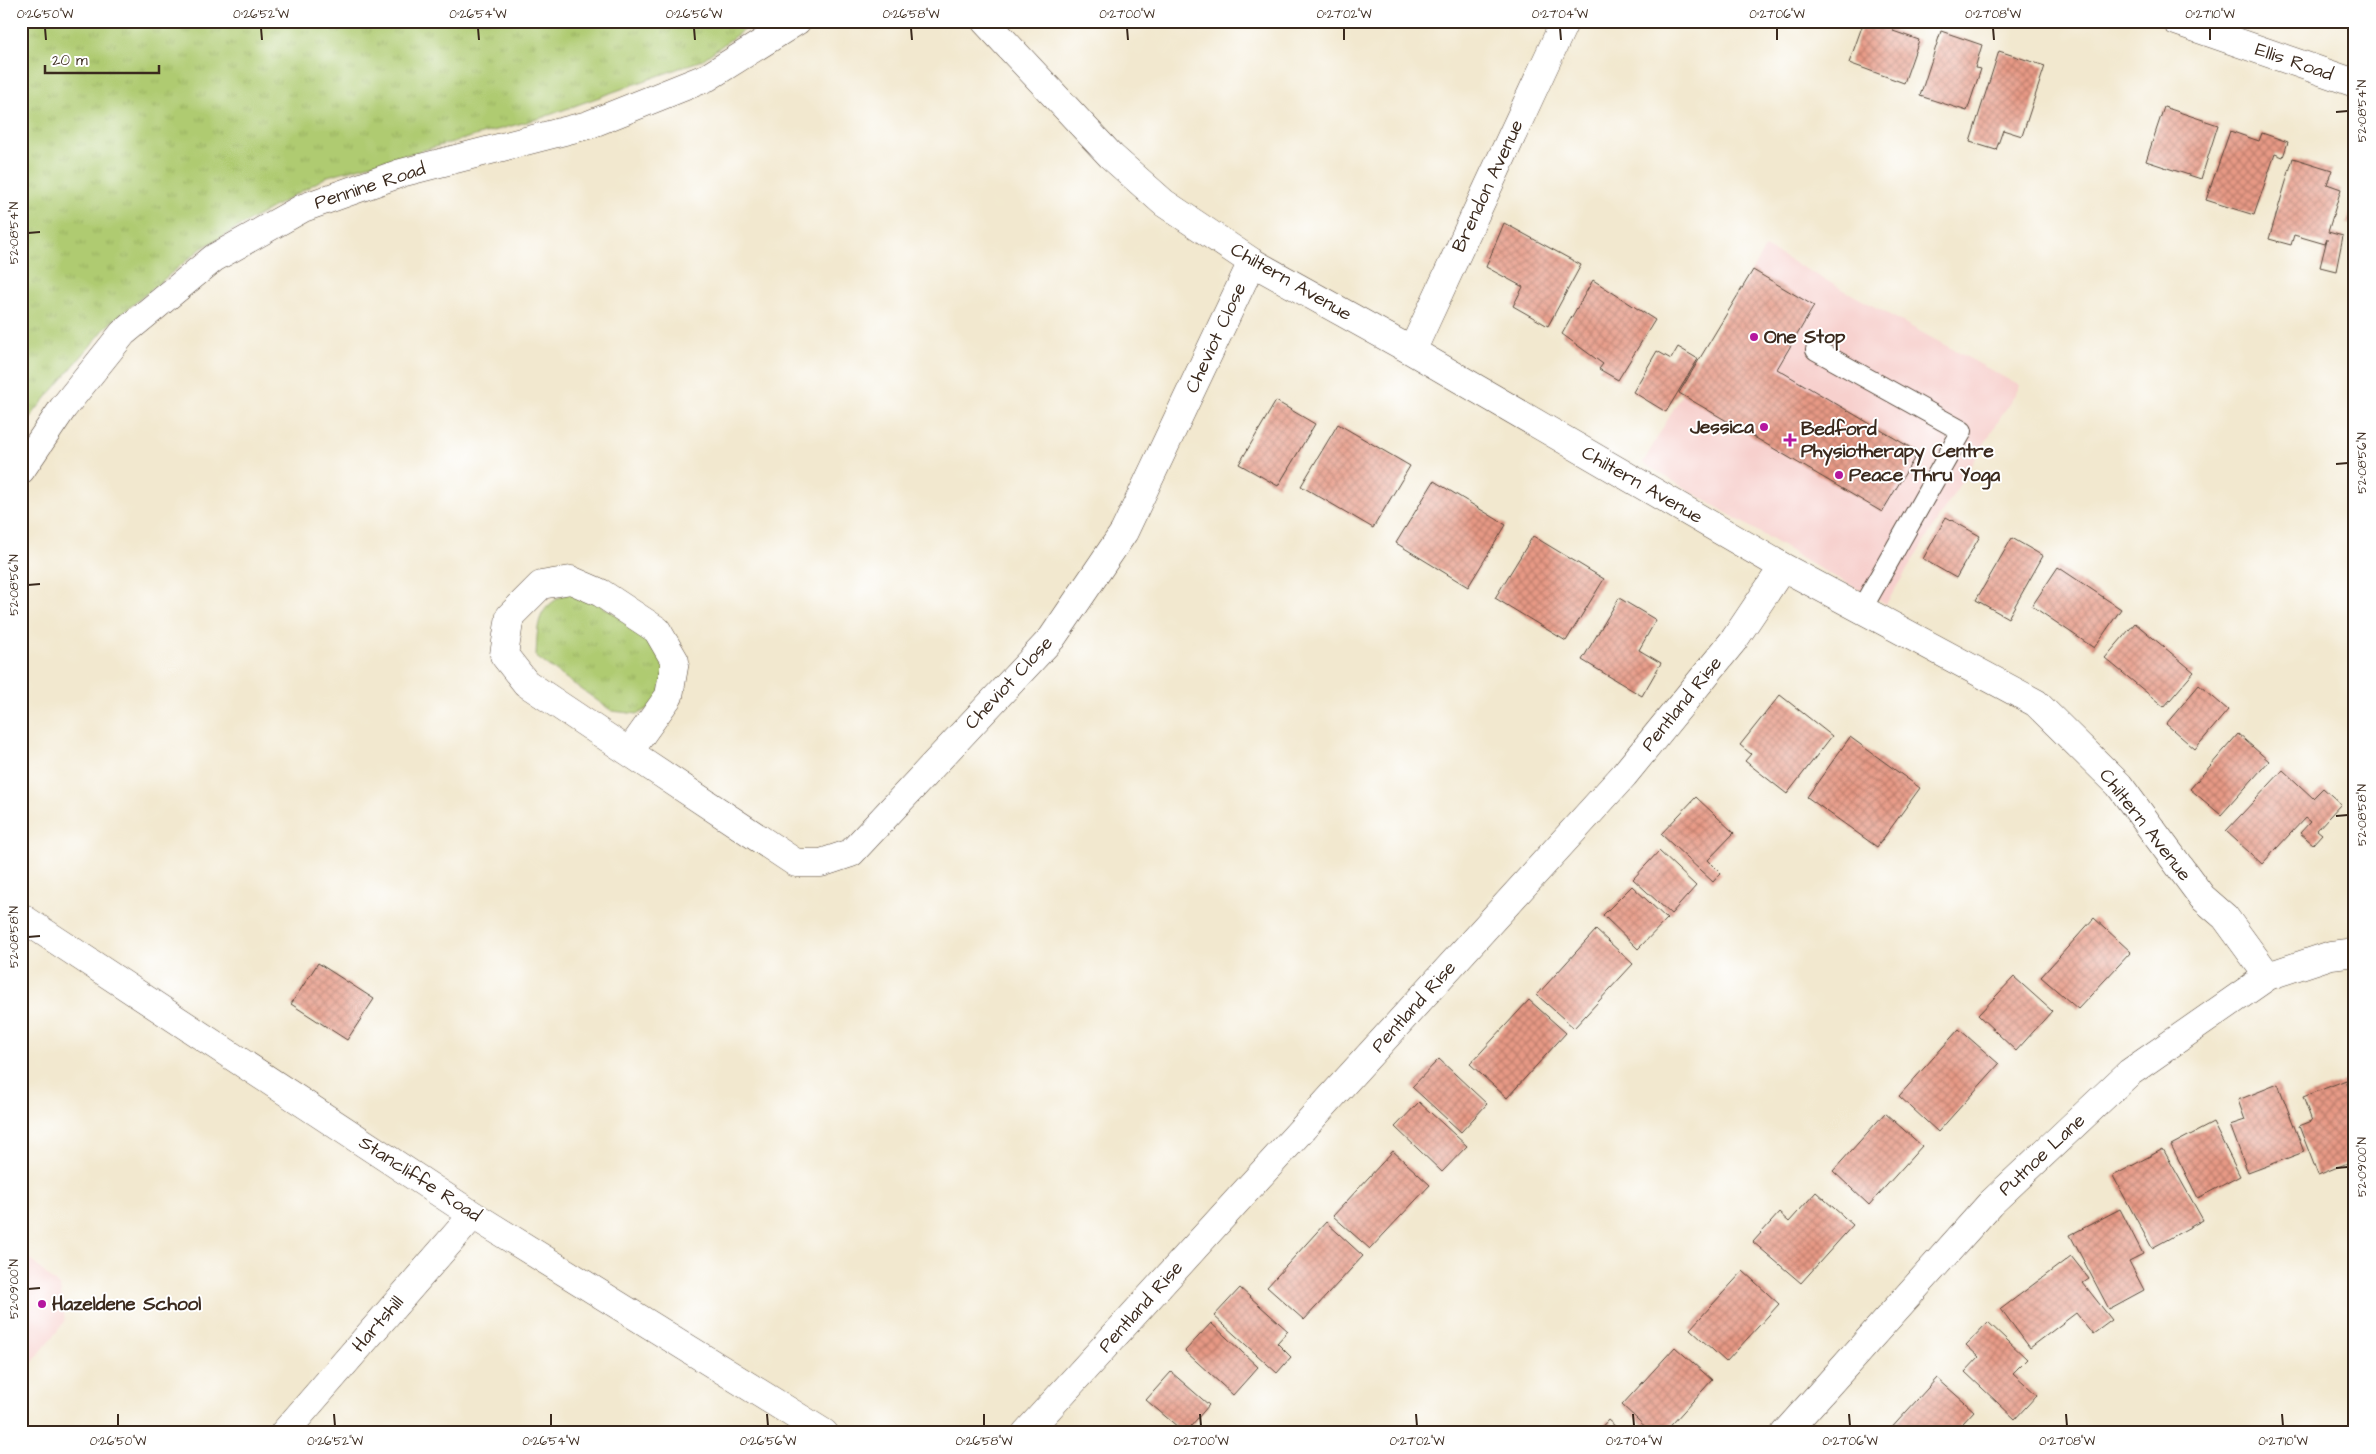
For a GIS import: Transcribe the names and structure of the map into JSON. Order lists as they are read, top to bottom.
{
  "streets": {
    "street": [
      "Ellis Road",
      "Pennine Road",
      "Brendon Avenue",
      "Chiltern Avenue",
      "Cheviot Close",
      "Pentland Rise",
      "Putnoe Lane",
      "Stancliffe Road",
      "Hartshill"
    ]
  },
  "crossings": [
    ["Brendon Avenue", "Chiltern Avenue"],
    ["Chiltern Avenue", "Cheviot Close"],
    ["Chiltern Avenue", "Pentland Rise"],
    ["Chiltern Avenue", "Putnoe Lane"],
    ["Stancliffe Road", "Hartshill"]
  ],
  "places": {
    "other": [
      "One Stop",
      "Jessica",
      "Peace Thru Yoga",
      "Hazeldene School"
    ],
    "health": ["Bedford Physiotherapy Centre"]
  },
  "scale_bar": "20 m",
  "coordinates": [
    "0°26'50\"W",
    "0°26'52\"W",
    "0°26'54\"W",
    "0°26'56\"W",
    "0°26'58\"W",
    "0°27'00\"W",
    "0°27'02\"W",
    "0°27'04\"W",
    "0°27'06\"W",
    "0°27'08\"W",
    "0°27'10\"W",
    "52°08'54\"N",
    "52°08'56\"N",
    "52°08'58\"N",
    "52°09'00\"N"
  ]
}
